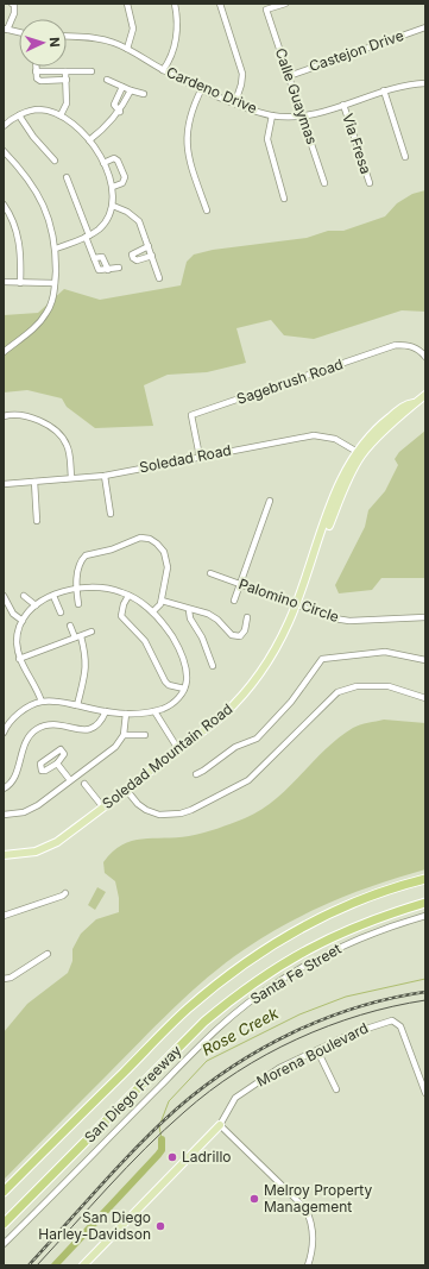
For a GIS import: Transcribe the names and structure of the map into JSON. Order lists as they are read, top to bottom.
{
  "streets": {
    "highway": ["San Diego Freeway"],
    "main road": ["Soledad Mountain Road", "Morena Boulevard"],
    "street": [
      "Castejon Drive",
      "Cardeno Drive",
      "Calle Guaymas",
      "Via Fresa",
      "Sagebrush Road",
      "Soledad Road",
      "Palomino Circle",
      "Santa Fe Street"
    ]
  },
  "crossings": [
    ["Castejon Drive", "Calle Guaymas"],
    ["Cardeno Drive", "Calle Guaymas"],
    ["Cardeno Drive", "Via Fresa"],
    ["Sagebrush Road", "Soledad Road"],
    ["Soledad Road", "Soledad Mountain Road"],
    ["Palomino Circle", "Soledad Mountain Road"]
  ],
  "water": ["Rose Creek"],
  "places": ["Ladrillo", "Melroy Property Management", "San Diego Harley-Davidson"],
  "north": "right"
}
